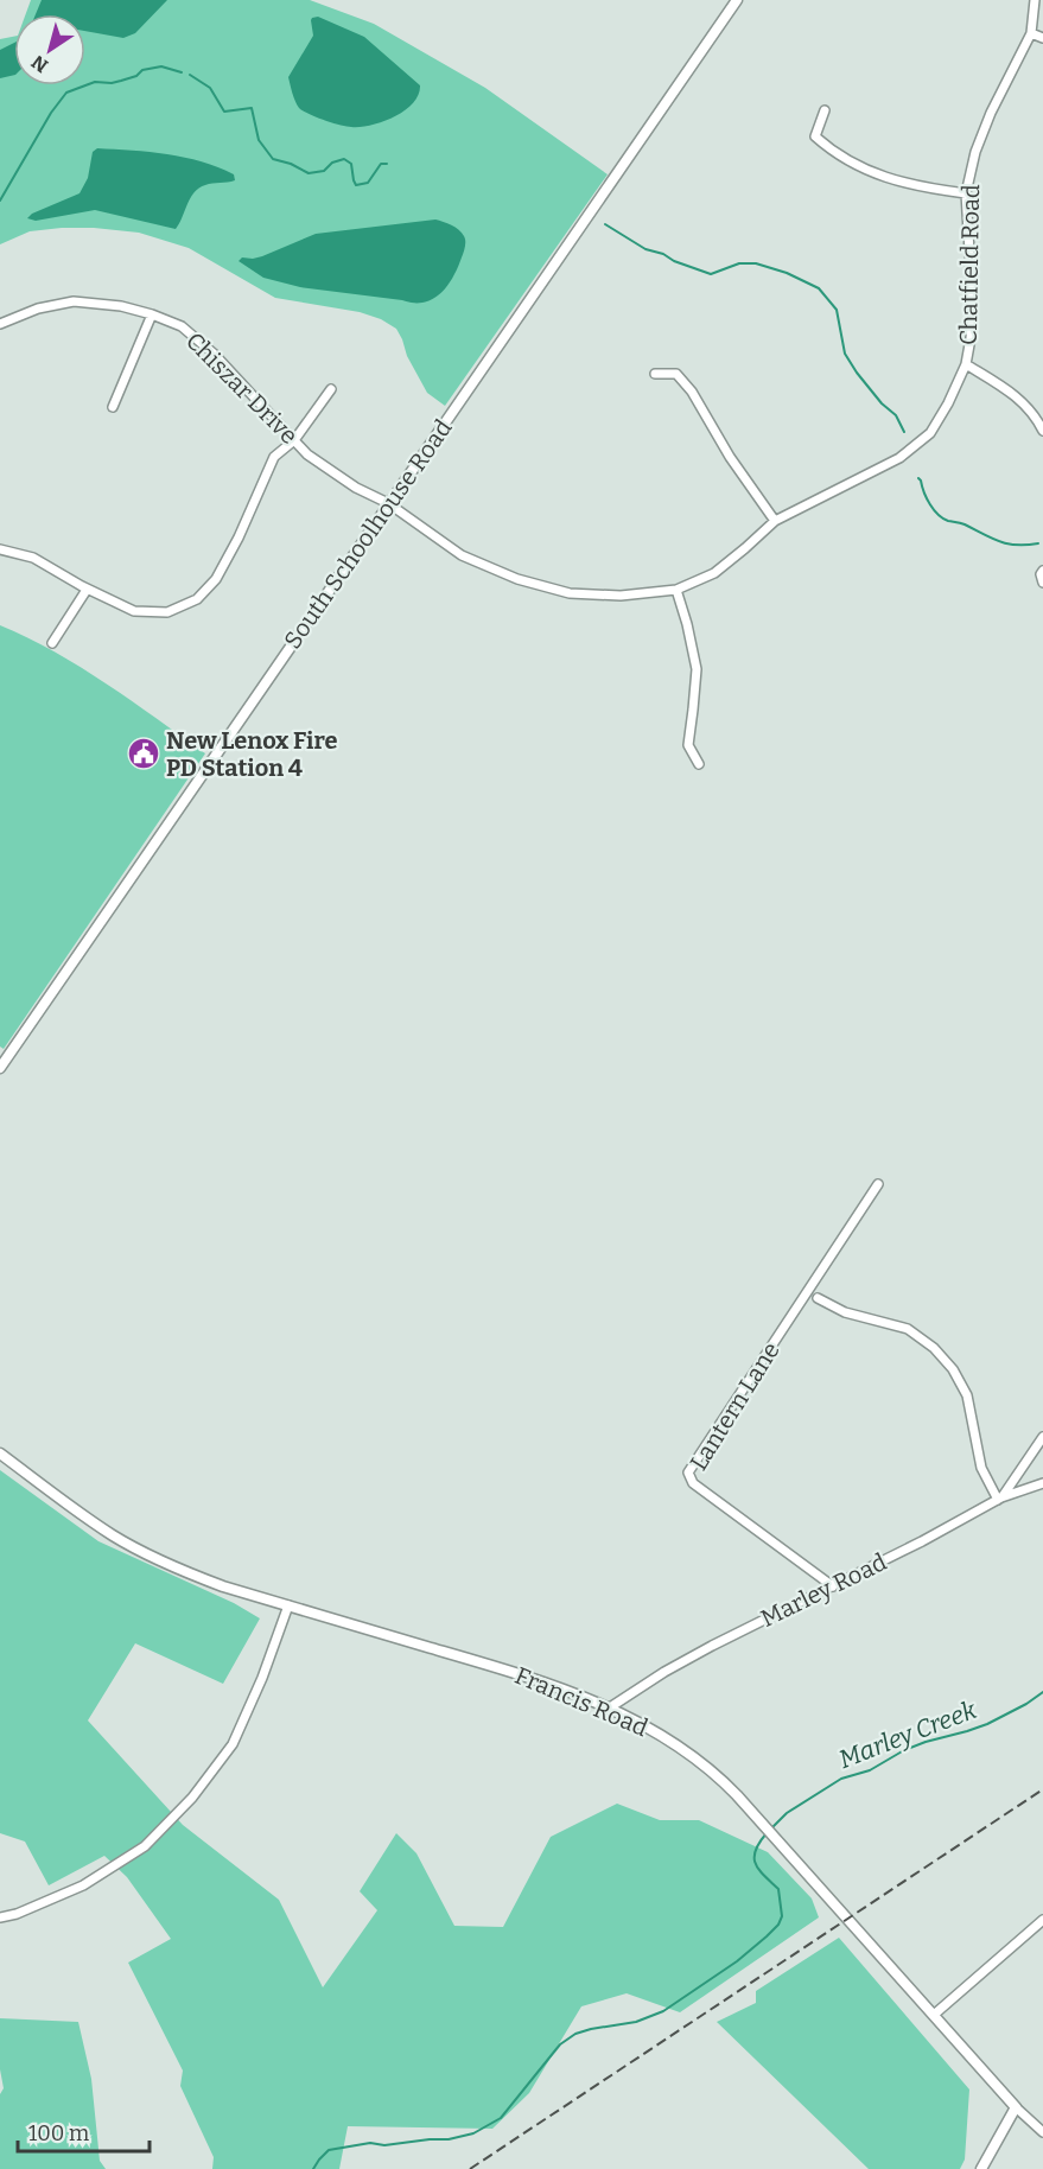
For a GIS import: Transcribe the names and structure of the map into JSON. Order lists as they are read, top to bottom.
{
  "streets": {
    "street": [
      "Chatfield Road",
      "Chiszar Drive",
      "South Schoolhouse Road",
      "Lantern Lane",
      "Marley Road",
      "Francis Road"
    ]
  },
  "crossings": [
    ["Chatfield Road", "Chiszar Drive"],
    ["Chatfield Road", "South Schoolhouse Road"],
    ["Chiszar Drive", "South Schoolhouse Road"],
    ["Lantern Lane", "Marley Road"],
    ["Marley Road", "Francis Road"]
  ],
  "water": ["Marley Creek"],
  "places": {
    "public building": ["New Lenox Fire PD Station 4"]
  },
  "scale_bar": "100 m",
  "north": "bottom left"
}
